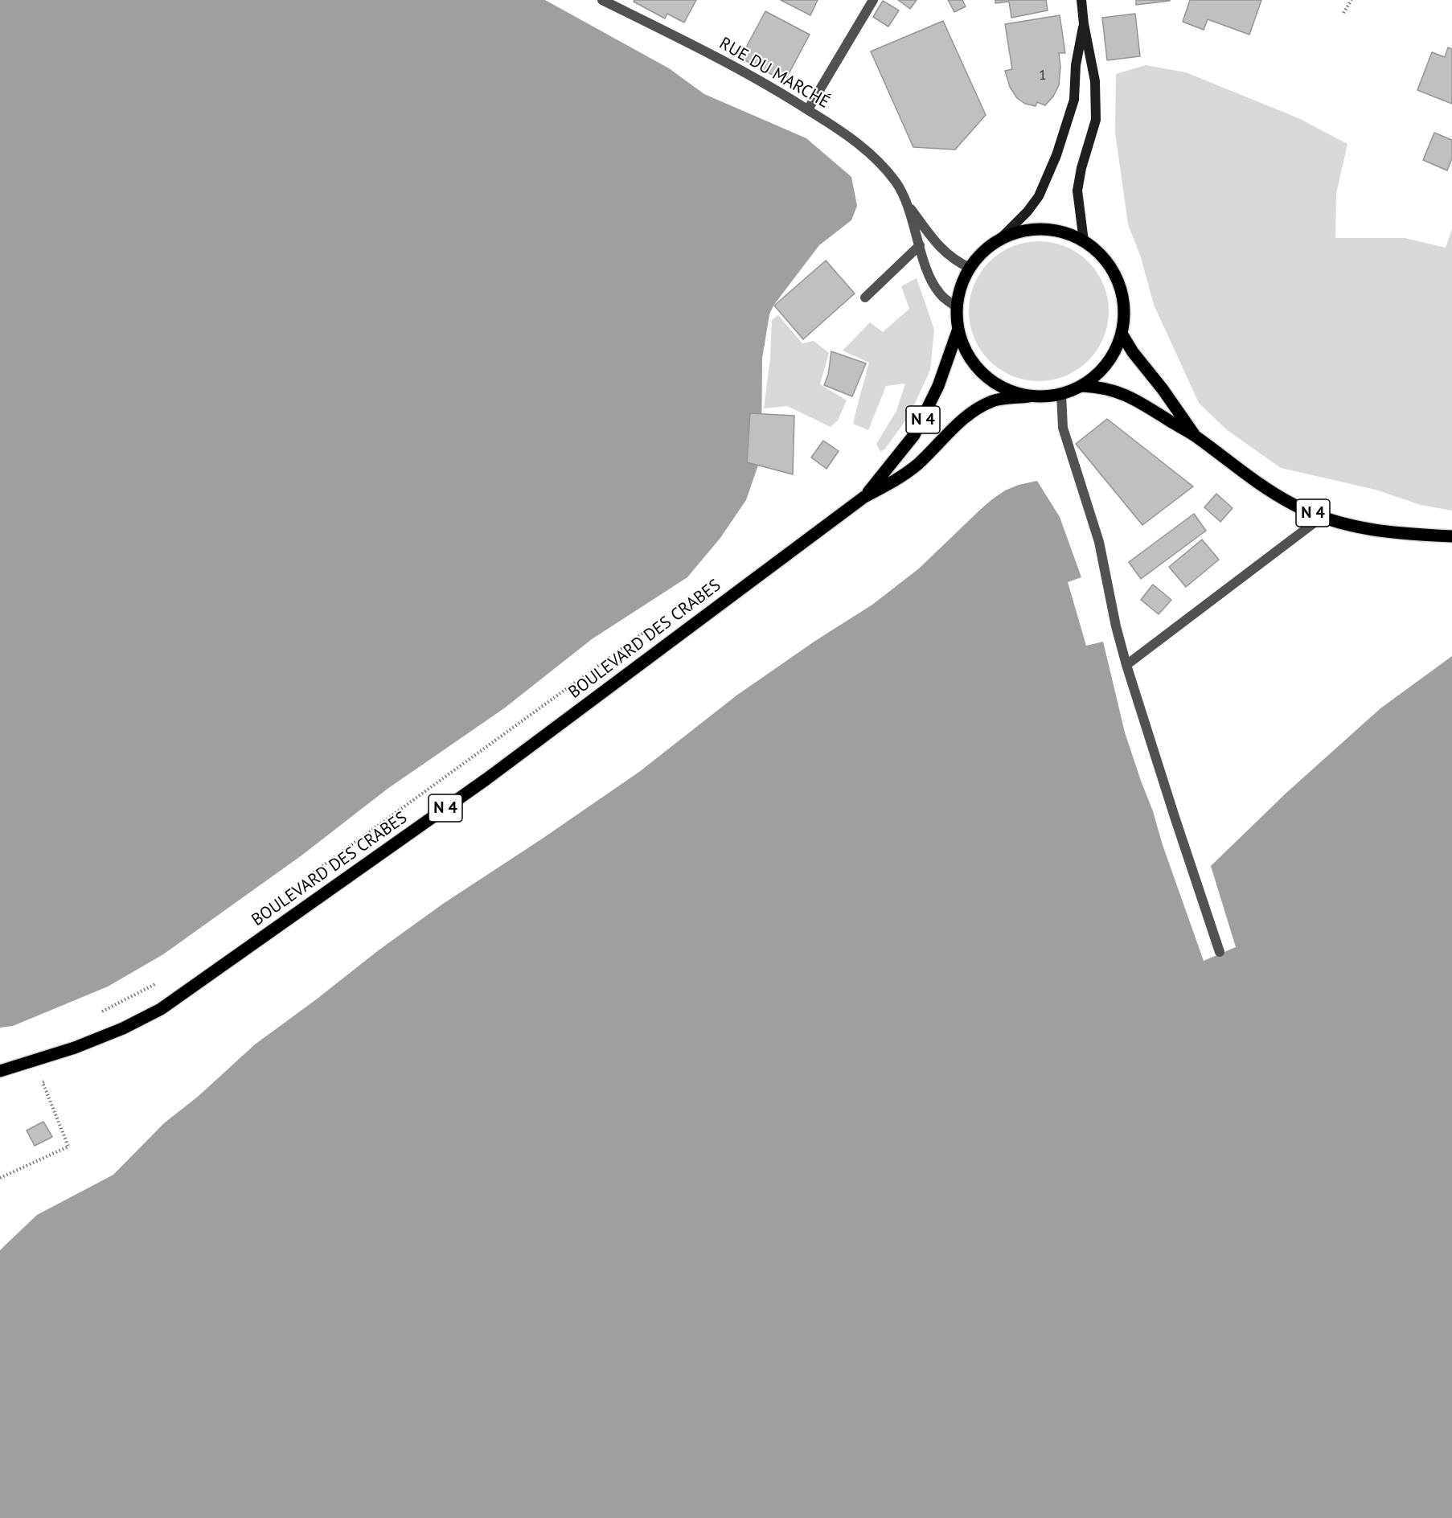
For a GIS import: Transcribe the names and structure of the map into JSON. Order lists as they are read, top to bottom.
{
  "streets": {
    "main road": ["N 4", "BOULEVARD DES CRABES"],
    "street": ["RUE DU MARCHÉ"]
  },
  "crossings": [
    ["RUE DU MARCHÉ", "N 4"],
    ["RUE DU MARCHÉ", "BOULEVARD DES CRABES"],
    ["N 4", "BOULEVARD DES CRABES"]
  ],
  "house_numbers": ["1"]
}
